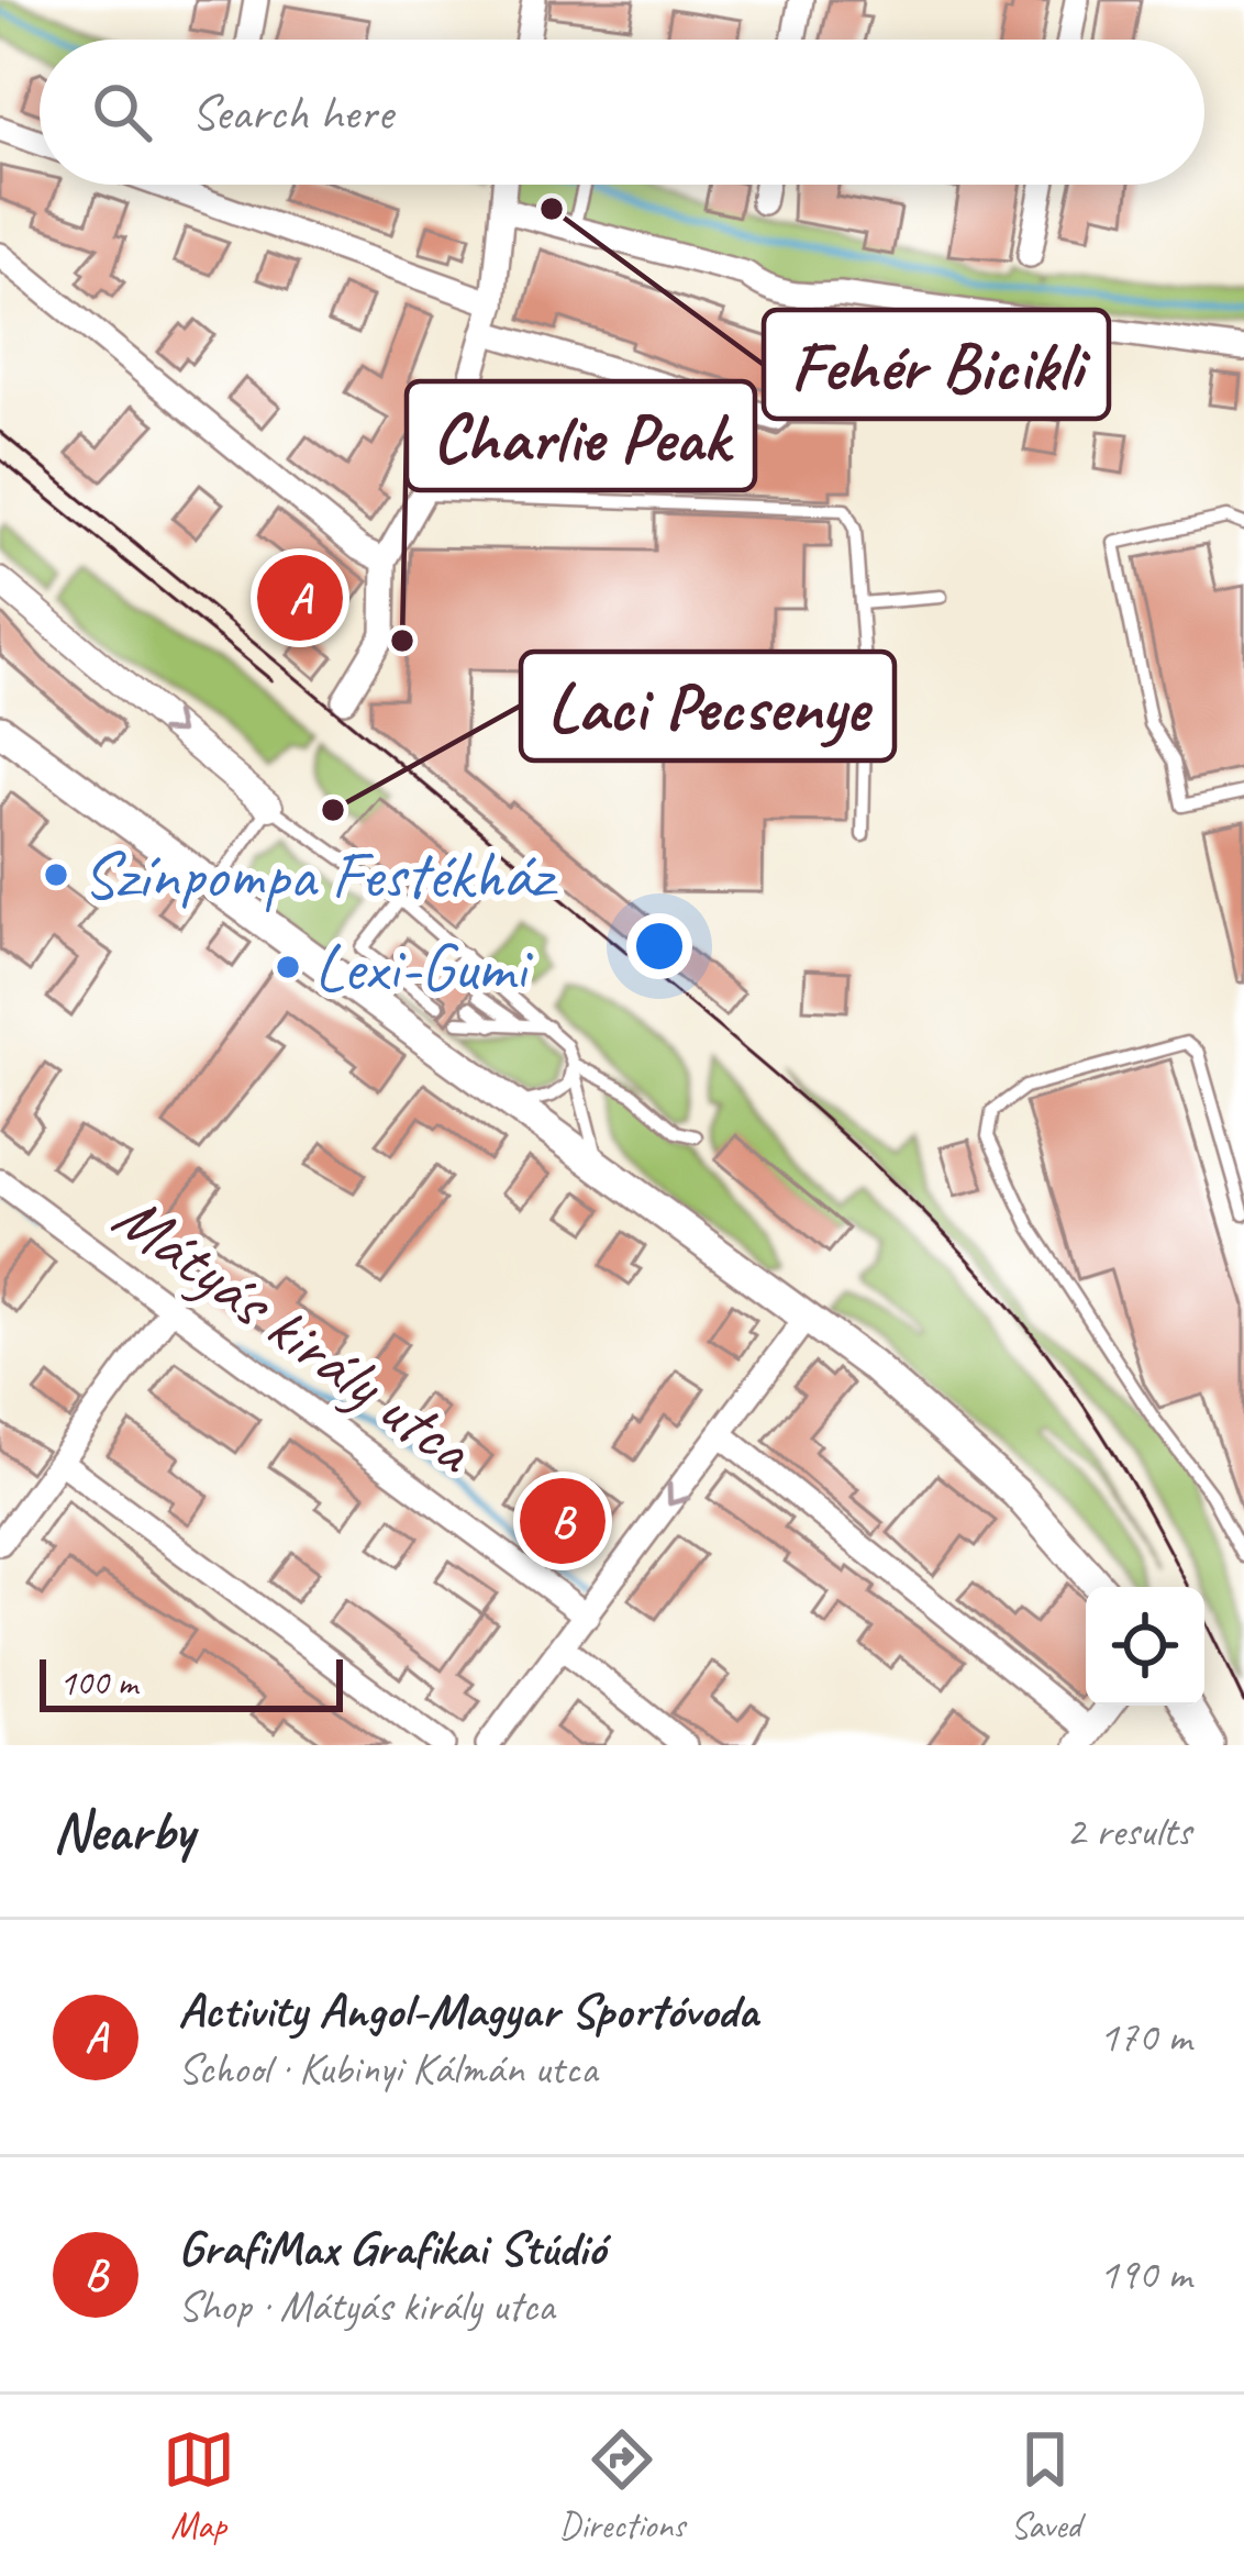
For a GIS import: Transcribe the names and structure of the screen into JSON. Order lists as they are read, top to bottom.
{
  "streets": {
    "street": ["Mátyás király utca"]
  },
  "places": [
    "Fehér Bicikli",
    "Charlie Peak",
    "Laci Pecsenye",
    "Színpompa Festékház",
    "Lexi-Gumi"
  ],
  "scale_bar": "100 m",
  "page": {
    "search": "Search here",
    "pins": ["A", "B"],
    "scale": "100 m",
    "heading": ["Nearby", "2 results"],
    "list": [
      {
        "mark": "A",
        "name": "Activity Angol-Magyar Sportóvoda",
        "note": "School · Kubinyi Kálmán utca",
        "value": "170 m"
      },
      {
        "mark": "B",
        "name": "GrafiMax Grafikai Stúdió",
        "note": "Shop · Mátyás király utca",
        "value": "190 m"
      }
    ],
    "nav": ["Map", "Directions", "Saved"]
  }
}
